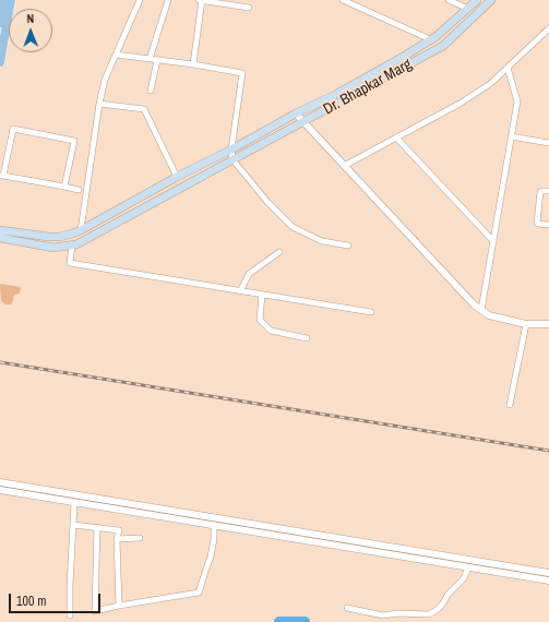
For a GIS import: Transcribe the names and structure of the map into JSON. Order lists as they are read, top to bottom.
{
  "streets": {
    "main road": ["Dr. Bhapkar Marg"]
  },
  "scale_bar": "100 m",
  "north": "top"
}
